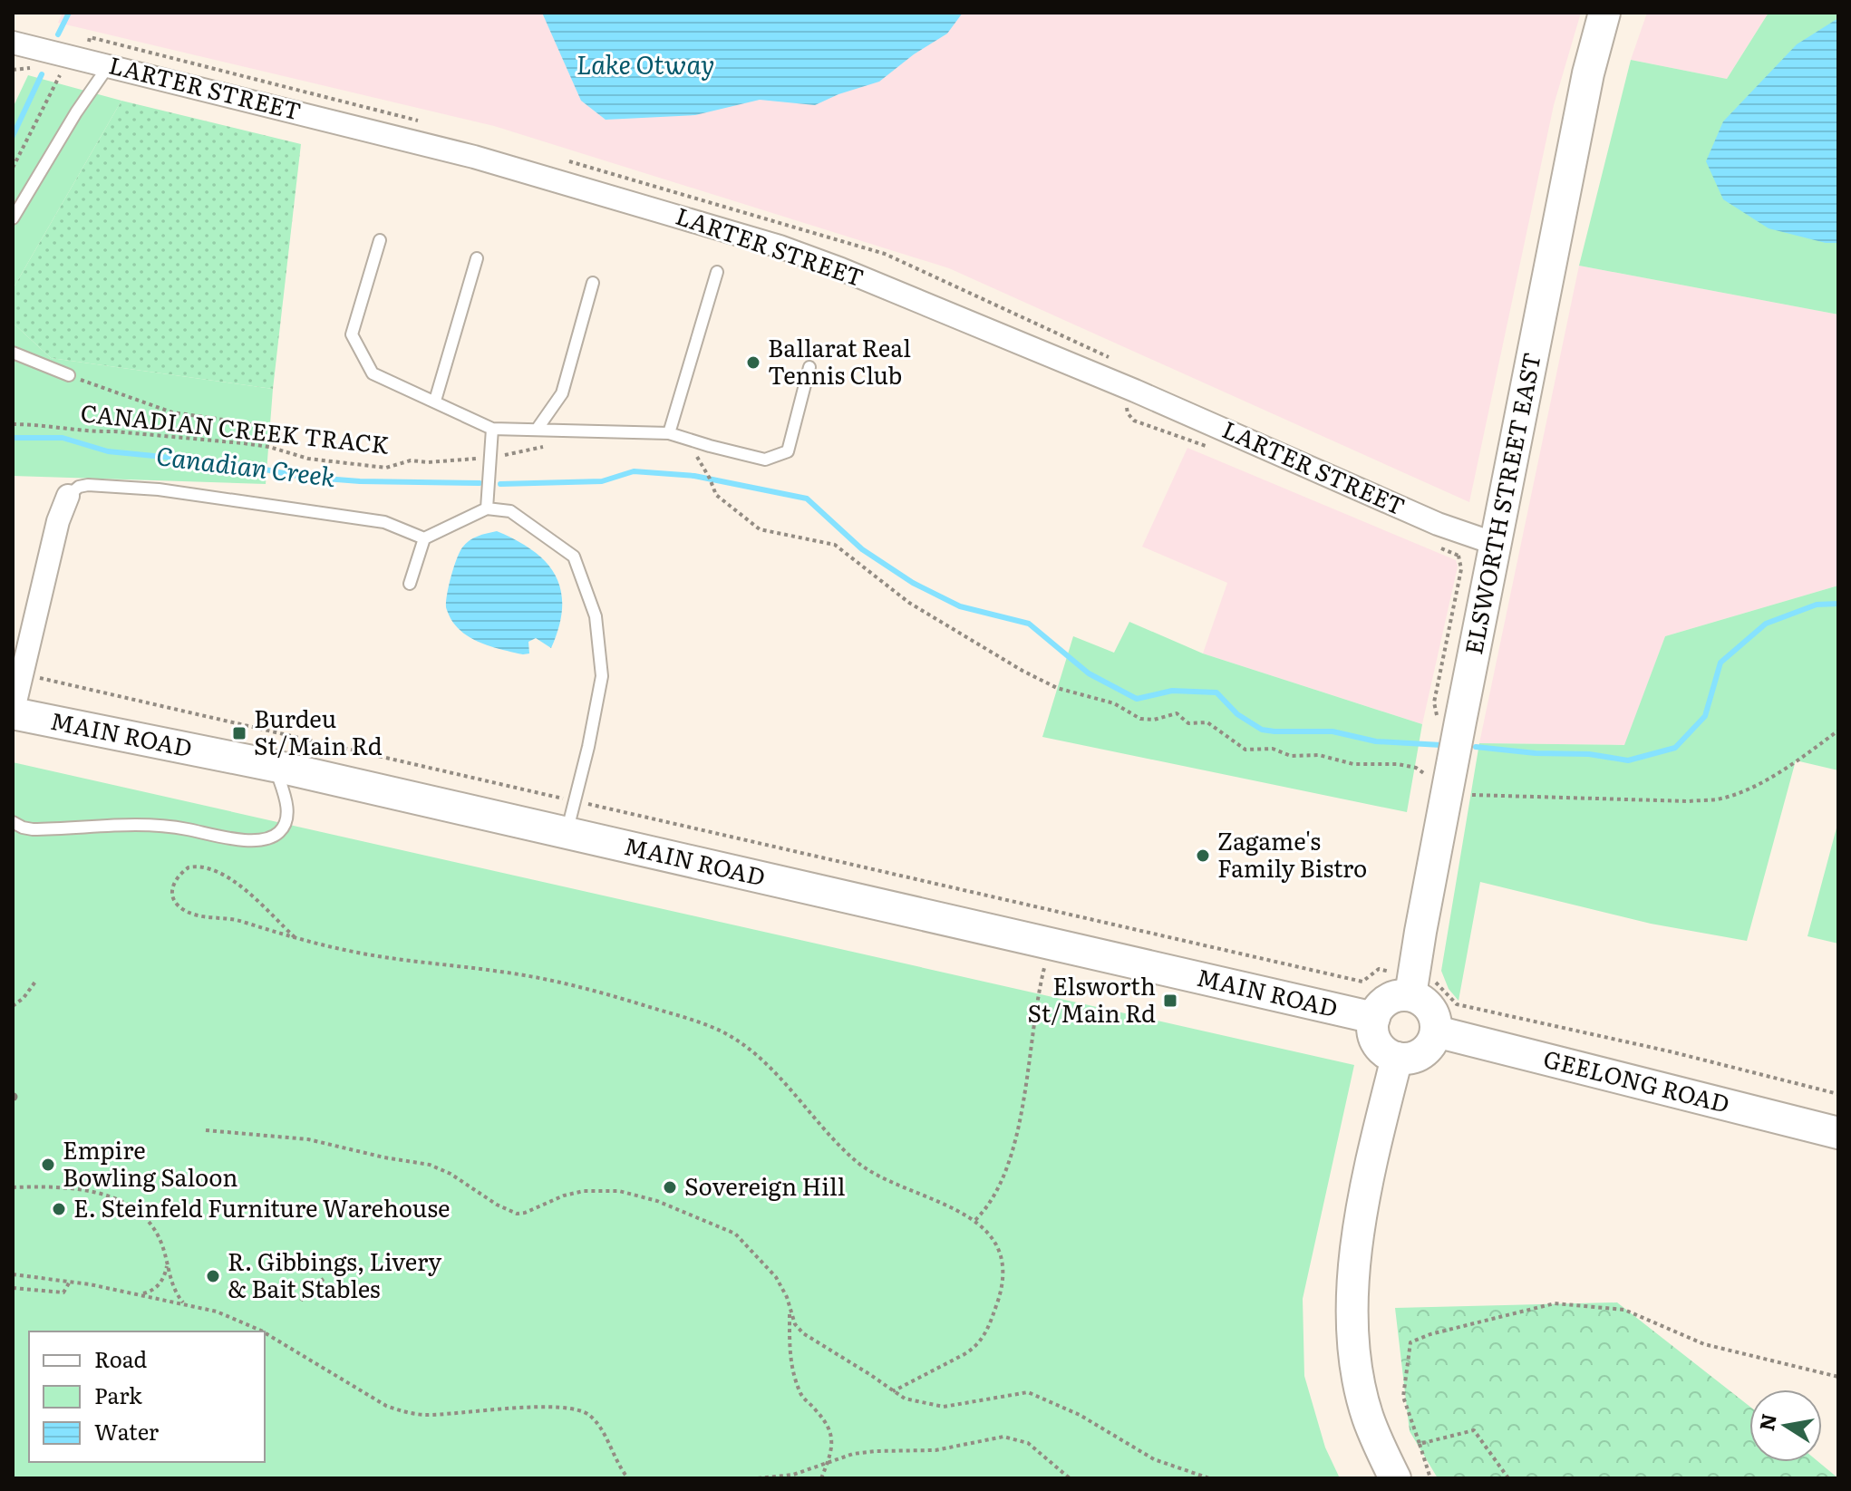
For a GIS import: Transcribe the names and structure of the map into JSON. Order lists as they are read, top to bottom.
{
  "streets": {
    "main road": ["ELSWORTH STREET EAST", "MAIN ROAD", "GEELONG ROAD"],
    "street": ["LARTER STREET"],
    "path": ["CANADIAN CREEK TRACK"]
  },
  "crossings": [
    ["LARTER STREET", "ELSWORTH STREET EAST"],
    ["ELSWORTH STREET EAST", "MAIN ROAD"],
    ["ELSWORTH STREET EAST", "GEELONG ROAD"],
    ["MAIN ROAD", "GEELONG ROAD"]
  ],
  "water": ["Lake Otway", "Canadian Creek"],
  "places": {
    "other": [
      "Ballarat Real Tennis Club",
      "Zagame's Family Bistro",
      "Empire Bowling Saloon",
      "Sovereign Hill",
      "E. Steinfeld Furniture Warehouse",
      "R. Gibbings, Livery & Bait Stables"
    ],
    "transit": ["Burdeu St/Main Rd", "Elsworth St/Main Rd"]
  },
  "legend": ["Road", "Park", "Water"],
  "north": "left"
}
